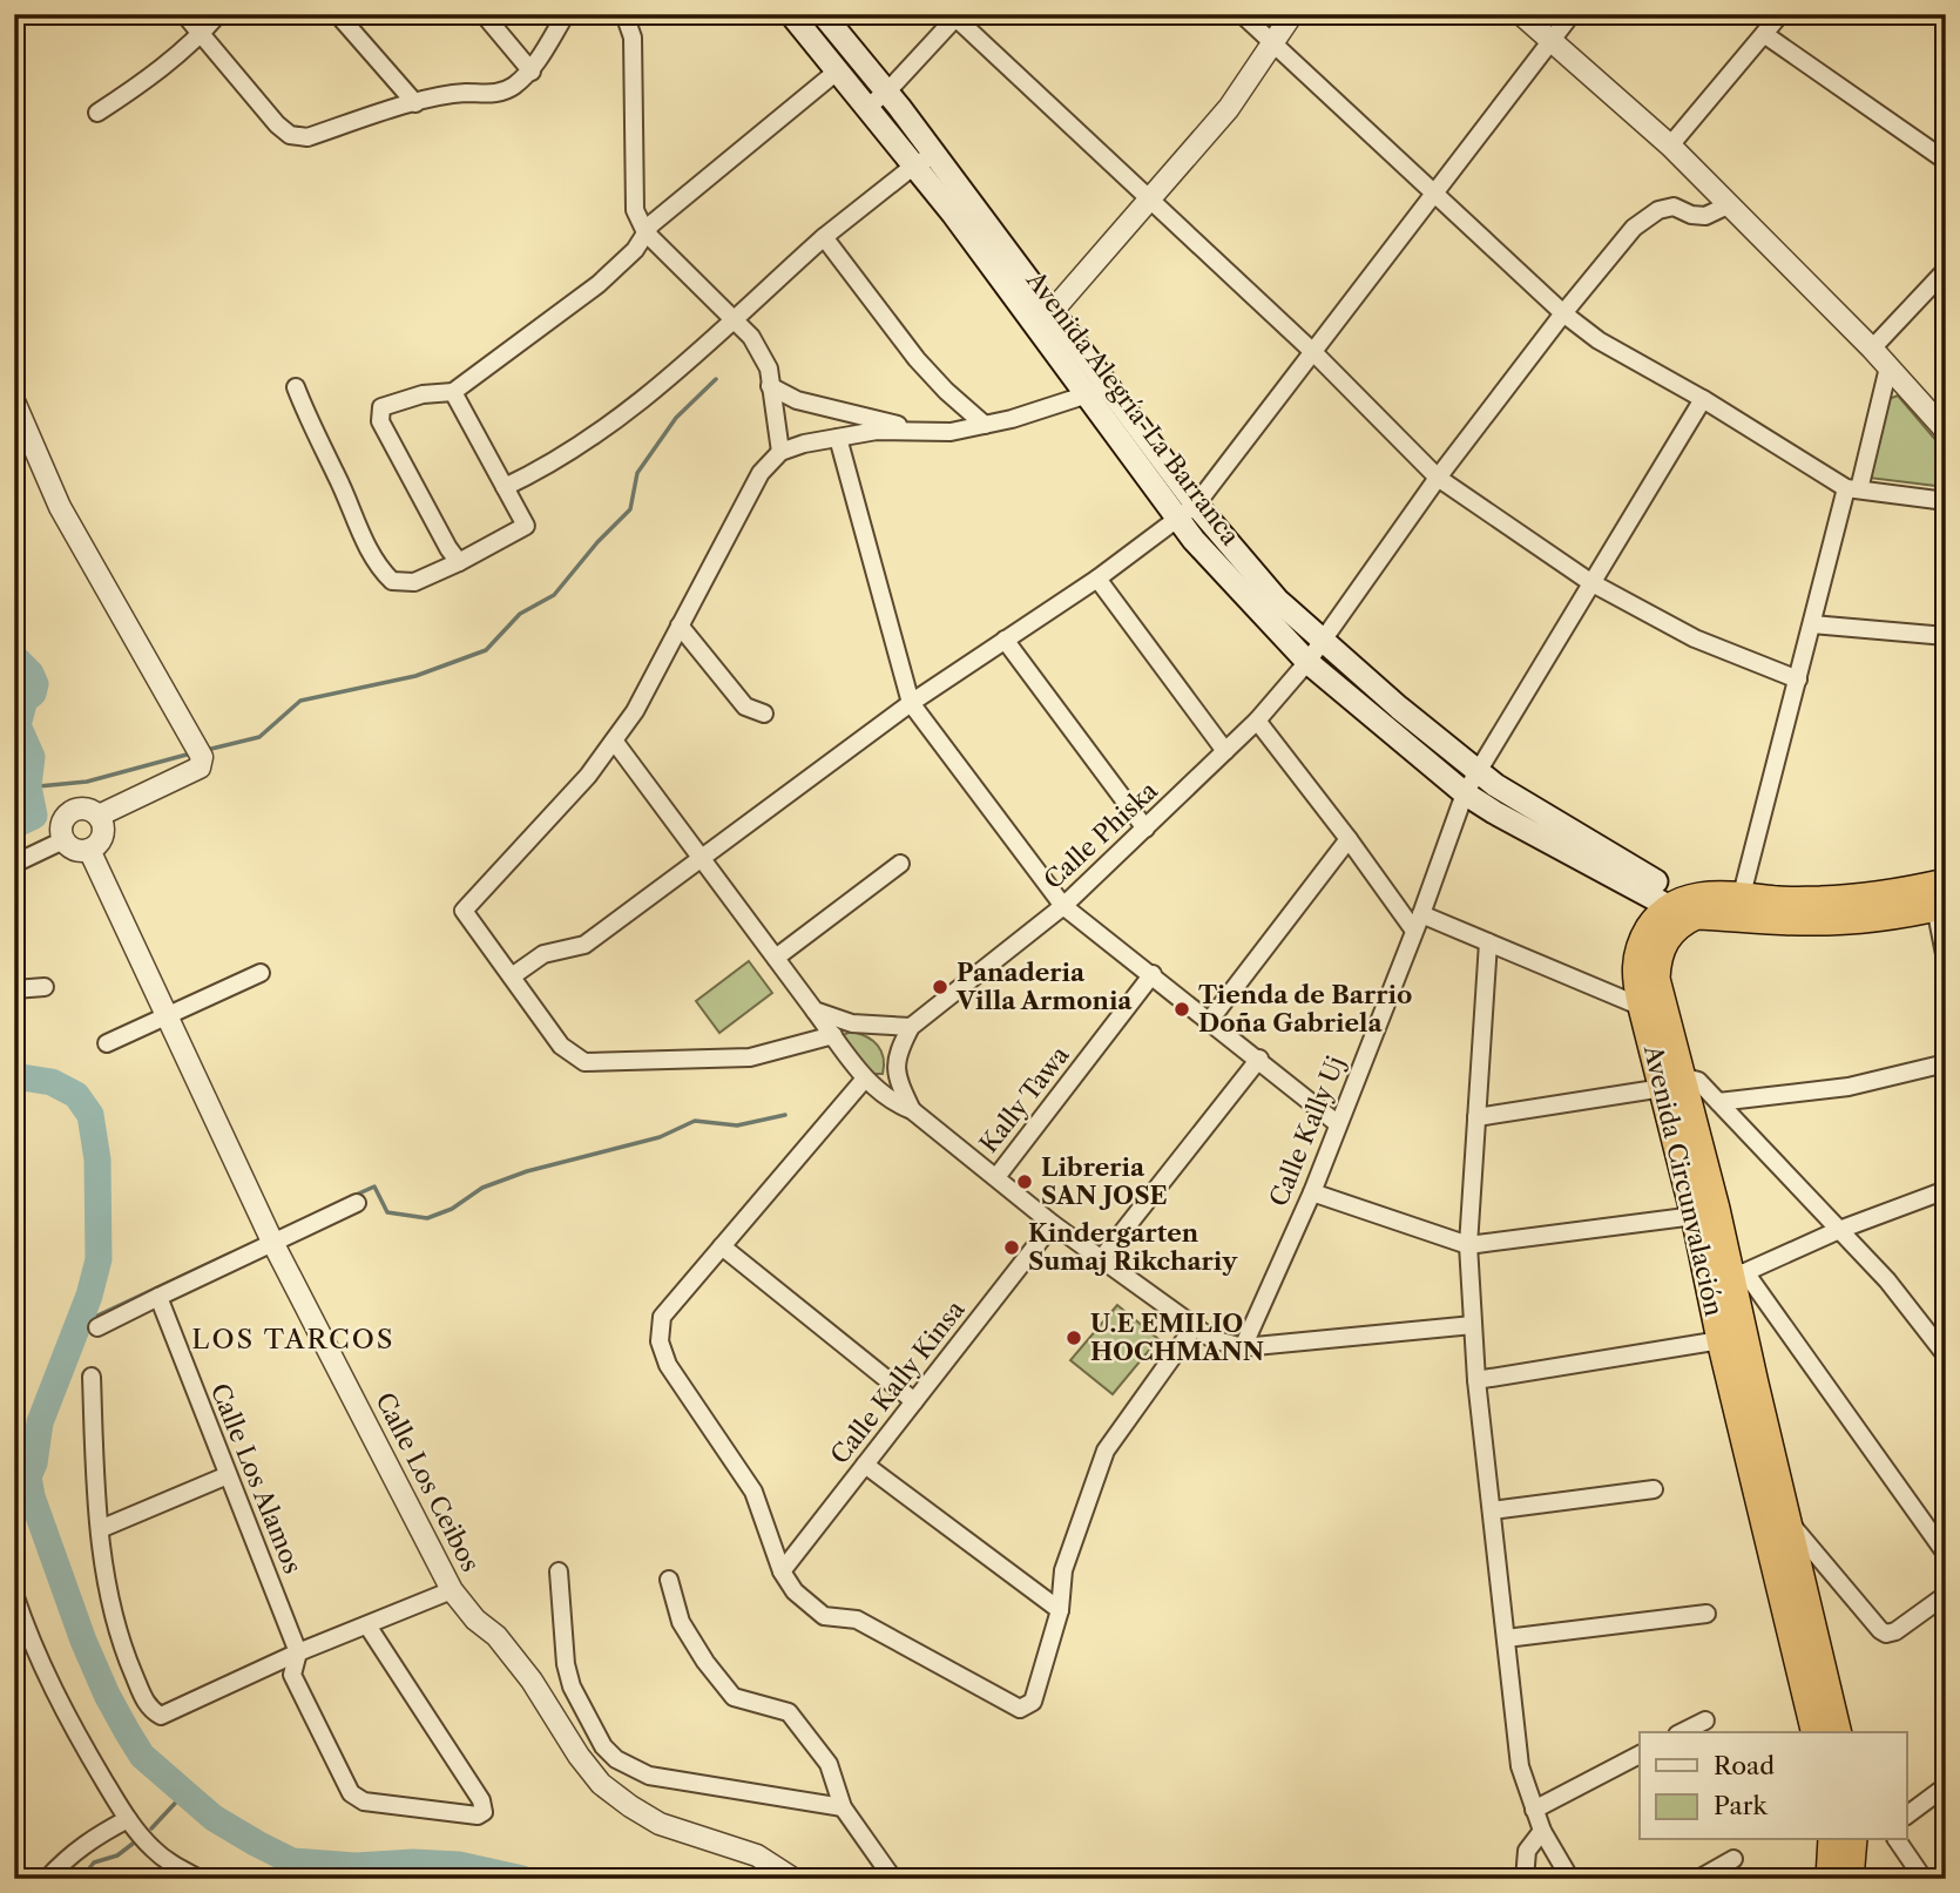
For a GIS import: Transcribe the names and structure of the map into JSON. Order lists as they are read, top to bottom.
{
  "streets": {
    "highway": ["Avenida Circunvalación"],
    "main road": ["Avenida Alegría-La Barranca"],
    "street": [
      "Calle Phiska",
      "Kally Tawa",
      "Calle Kally Uj",
      "Calle Kally Kinsa",
      "Calle Los Alamos",
      "Calle Los Ceibos"
    ]
  },
  "crossings": [
    ["Avenida Alegría-La Barranca", "Calle Phiska"],
    ["Avenida Alegría-La Barranca", "Calle Kally Uj"],
    ["Avenida Alegría-La Barranca", "Avenida Circunvalación"]
  ],
  "districts": ["LOS TARCOS"],
  "places": [
    "Panaderia Villa Armonia",
    "Tienda de Barrio Doña Gabriela",
    "Libreria SAN JOSE",
    "Kindergarten Sumaj Rikchariy",
    "U.E EMILIO HOCHMANN"
  ],
  "legend": ["Road", "Park"]
}
